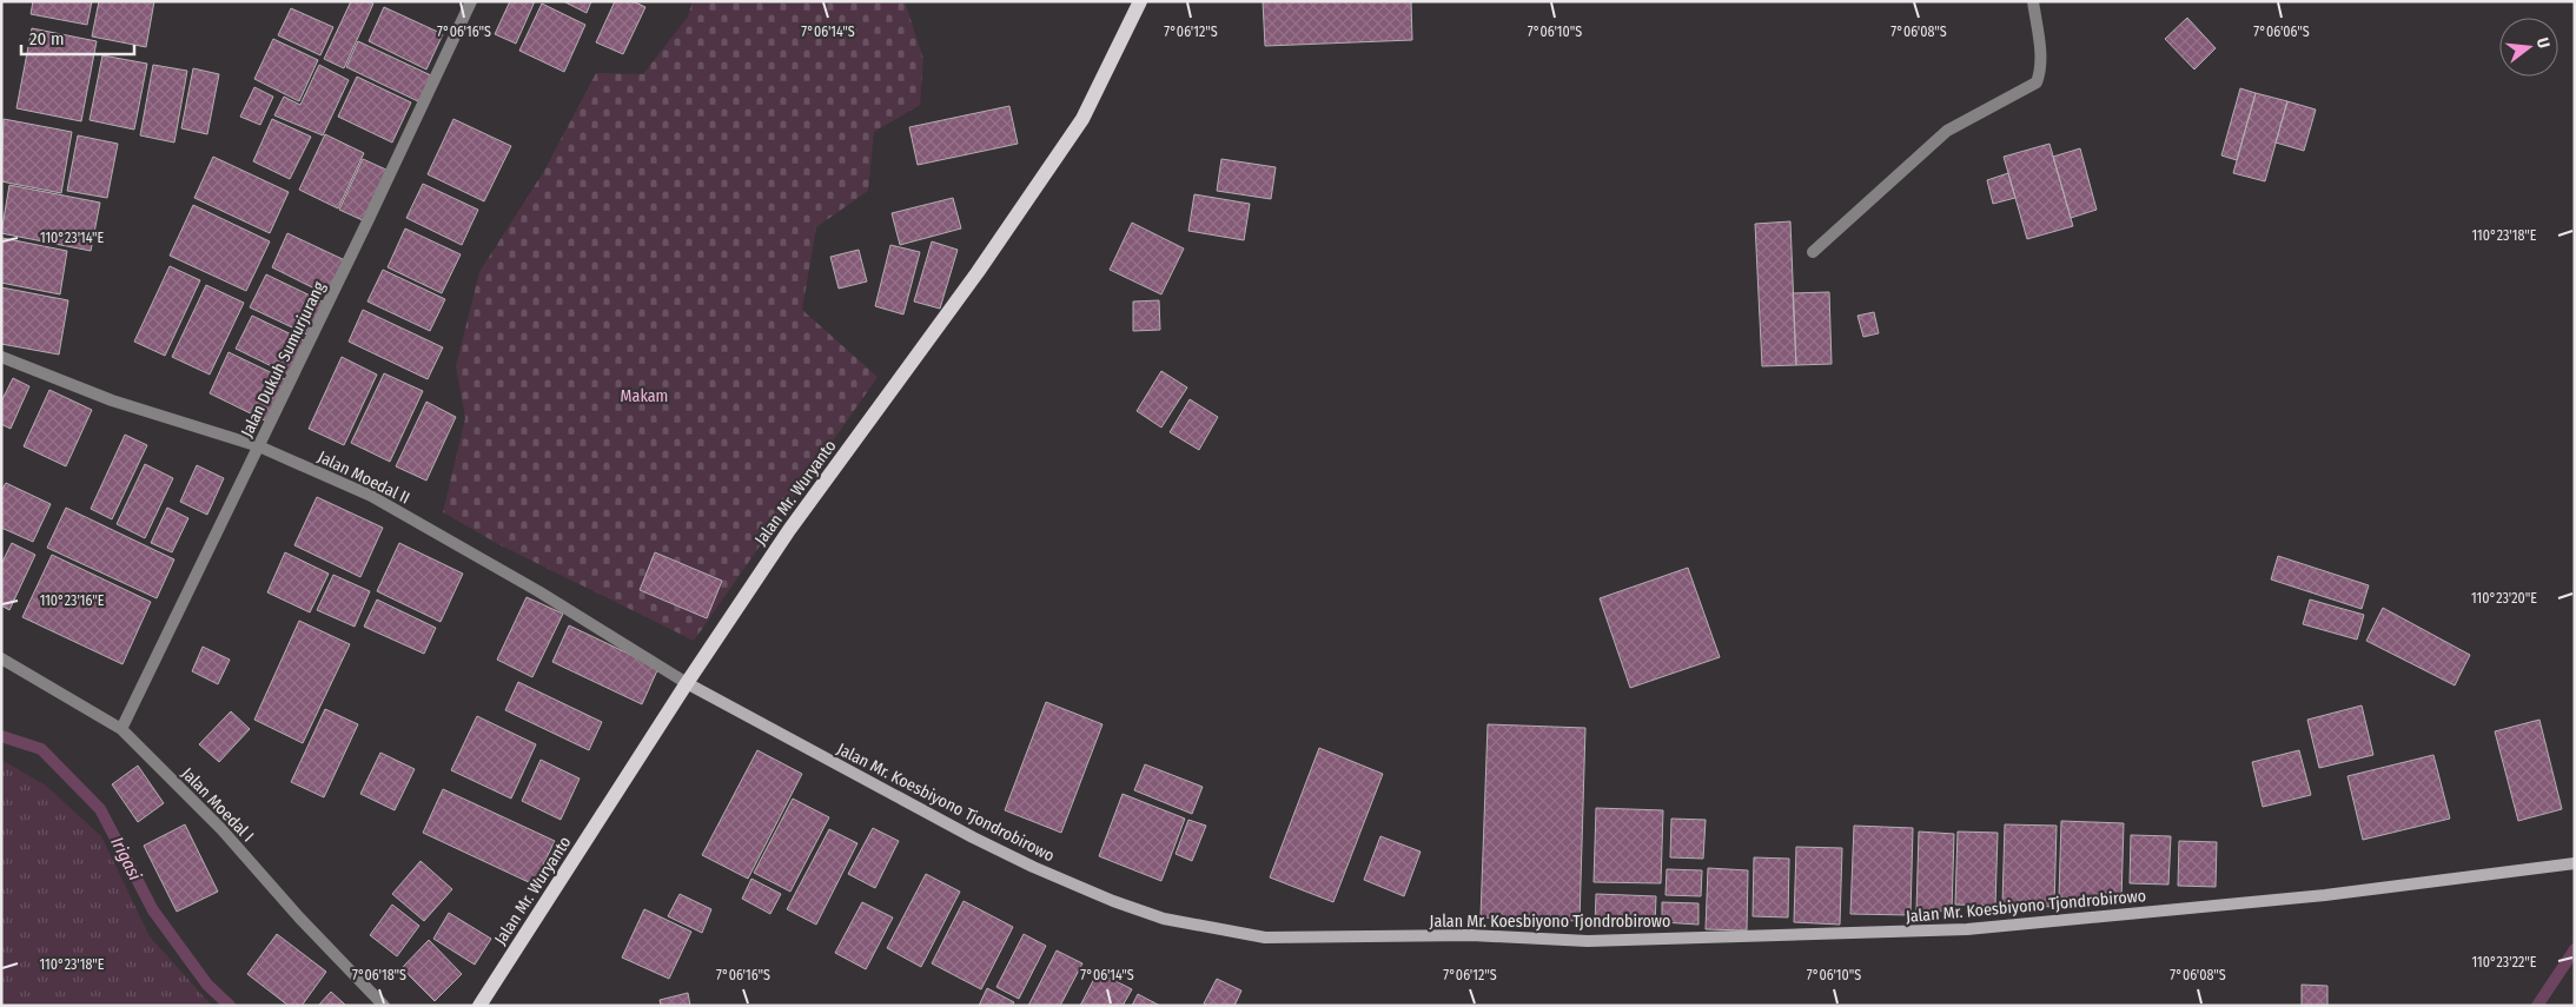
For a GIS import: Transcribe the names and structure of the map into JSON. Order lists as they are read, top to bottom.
{
  "streets": {
    "main road": ["Jalan Mr. Wuryanto", "Jalan Mr. Koesbiyono Tjondrobirowo"],
    "street": ["Jalan Dukuh Sumurjurang", "Jalan Moedal II", "Jalan Moedal I"]
  },
  "crossings": [
    ["Jalan Dukuh Sumurjurang", "Jalan Moedal II"],
    ["Jalan Dukuh Sumurjurang", "Jalan Moedal I"],
    ["Jalan Moedal II", "Jalan Mr. Wuryanto"],
    ["Jalan Moedal II", "Jalan Mr. Koesbiyono Tjondrobirowo"],
    ["Jalan Mr. Wuryanto", "Jalan Mr. Koesbiyono Tjondrobirowo"]
  ],
  "water": ["Irigasi"],
  "parks": ["Makam"],
  "scale_bar": "20 m",
  "north": "right",
  "coordinates": [
    "7°06'16\"S",
    "7°06'14\"S",
    "7°06'12\"S",
    "7°06'10\"S",
    "7°06'08\"S",
    "7°06'06\"S",
    "110°23'18\"E",
    "110°23'14\"E",
    "110°23'20\"E",
    "110°23'16\"E",
    "110°23'22\"E",
    "7°06'18\"S"
  ]
}
